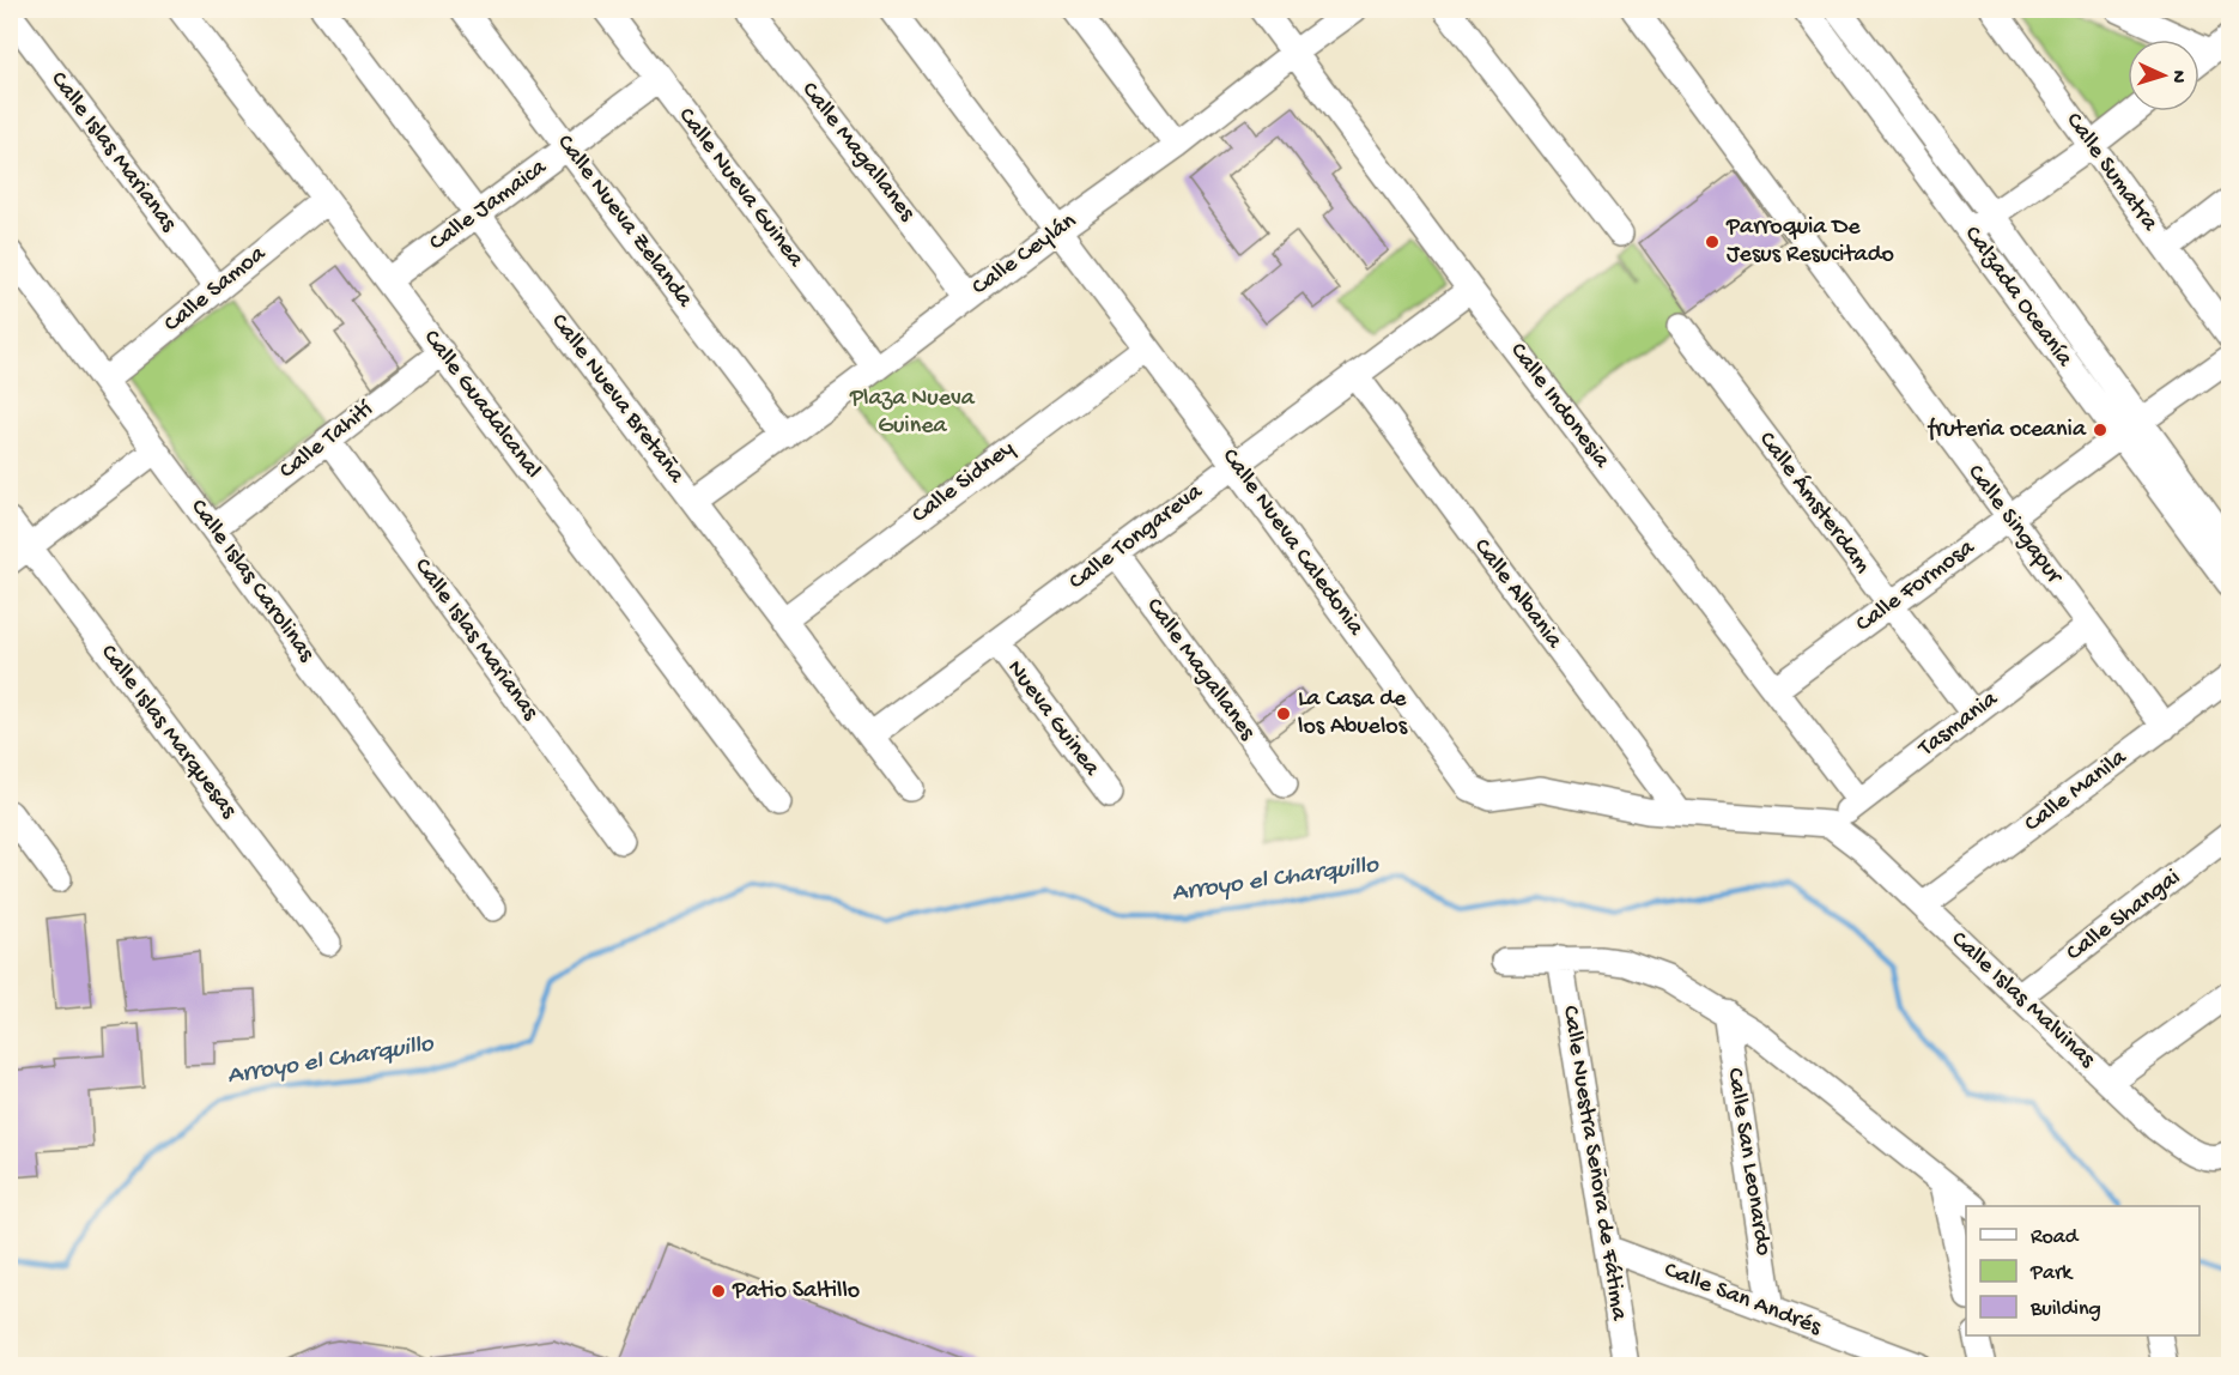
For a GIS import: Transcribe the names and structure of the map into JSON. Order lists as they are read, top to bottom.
{
  "streets": {
    "street": [
      "Calle Islas Marianas",
      "Calle Magallanes",
      "Calle Sumatra",
      "Calle Nueva Guinea",
      "Calle Jamaica",
      "Calle Nueva Zelanda",
      "Calle Ceylán",
      "Calle Samoa",
      "Calzada Oceanía",
      "Calle Nueva Bretaña",
      "Calle Guadalcanal",
      "Calle Indonesia",
      "Calle Tahití",
      "Calle Sidney",
      "Calle Ámsterdam",
      "Calle Singapur",
      "Calle Tongareva",
      "Calle Nueva Caledonia",
      "Calle Islas Carolinas",
      "Calle Formosa",
      "Calle Albania",
      "Nueva Guinea",
      "Tasmania",
      "Calle Islas Marquesas",
      "Calle Manila",
      "Calle Shangai",
      "Calle Islas Malvinas",
      "Calle San Leonardo",
      "Calle Nuestra Señora de Fátima",
      "Calle San Andrés"
    ]
  },
  "crossings": [
    ["Calle Islas Marianas", "Calle Samoa"],
    ["Calle Islas Marianas", "Calle Tahití"],
    ["Calle Magallanes", "Calle Ceylán"],
    ["Calle Magallanes", "Calle Tongareva"],
    ["Calle Nueva Guinea", "Calle Jamaica"],
    ["Calle Nueva Guinea", "Calle Ceylán"],
    ["Calle Jamaica", "Calle Nueva Zelanda"],
    ["Calle Jamaica", "Calle Nueva Bretaña"],
    ["Calle Jamaica", "Calle Guadalcanal"],
    ["Calle Nueva Zelanda", "Calle Ceylán"],
    ["Calle Ceylán", "Calle Nueva Bretaña"],
    ["Calle Ceylán", "Calle Indonesia"],
    ["Calle Ceylán", "Calle Nueva Caledonia"],
    ["Calle Samoa", "Calle Guadalcanal"],
    ["Calle Samoa", "Calle Islas Carolinas"],
    ["Calzada Oceanía", "Calle Formosa"],
    ["Calle Nueva Bretaña", "Calle Sidney"],
    ["Calle Nueva Bretaña", "Calle Tongareva"],
    ["Calle Guadalcanal", "Calle Tahití"],
    ["Calle Indonesia", "Calle Tongareva"],
    ["Calle Indonesia", "Calle Formosa"],
    ["Calle Indonesia", "Tasmania"],
    ["Calle Tahití", "Calle Islas Carolinas"],
    ["Calle Sidney", "Calle Nueva Caledonia"],
    ["Calle Ámsterdam", "Calle Formosa"],
    ["Calle Ámsterdam", "Tasmania"],
    ["Calle Singapur", "Calle Formosa"],
    ["Calle Singapur", "Tasmania"],
    ["Calle Singapur", "Calle Manila"],
    ["Calle Tongareva", "Calle Nueva Caledonia"],
    ["Calle Tongareva", "Calle Albania"],
    ["Calle Tongareva", "Nueva Guinea"],
    ["Calle Nueva Caledonia", "Calle Albania"],
    ["Calle Nueva Caledonia", "Tasmania"],
    ["Calle Nueva Caledonia", "Calle Islas Malvinas"],
    ["Tasmania", "Calle Islas Malvinas"],
    ["Calle Manila", "Calle Islas Malvinas"],
    ["Calle Shangai", "Calle Islas Malvinas"],
    ["Calle San Leonardo", "Calle San Andrés"],
    ["Calle Nuestra Señora de Fátima", "Calle San Andrés"]
  ],
  "water": ["Arroyo el Charquillo"],
  "parks": ["Plaza Nueva Guinea"],
  "places": [
    "Parroquia De Jesus Resucitado",
    "fruteria oceania",
    "La Casa de los Abuelos",
    "Patio Saltillo"
  ],
  "legend": ["Road", "Park", "Building"],
  "north": "right"
}
